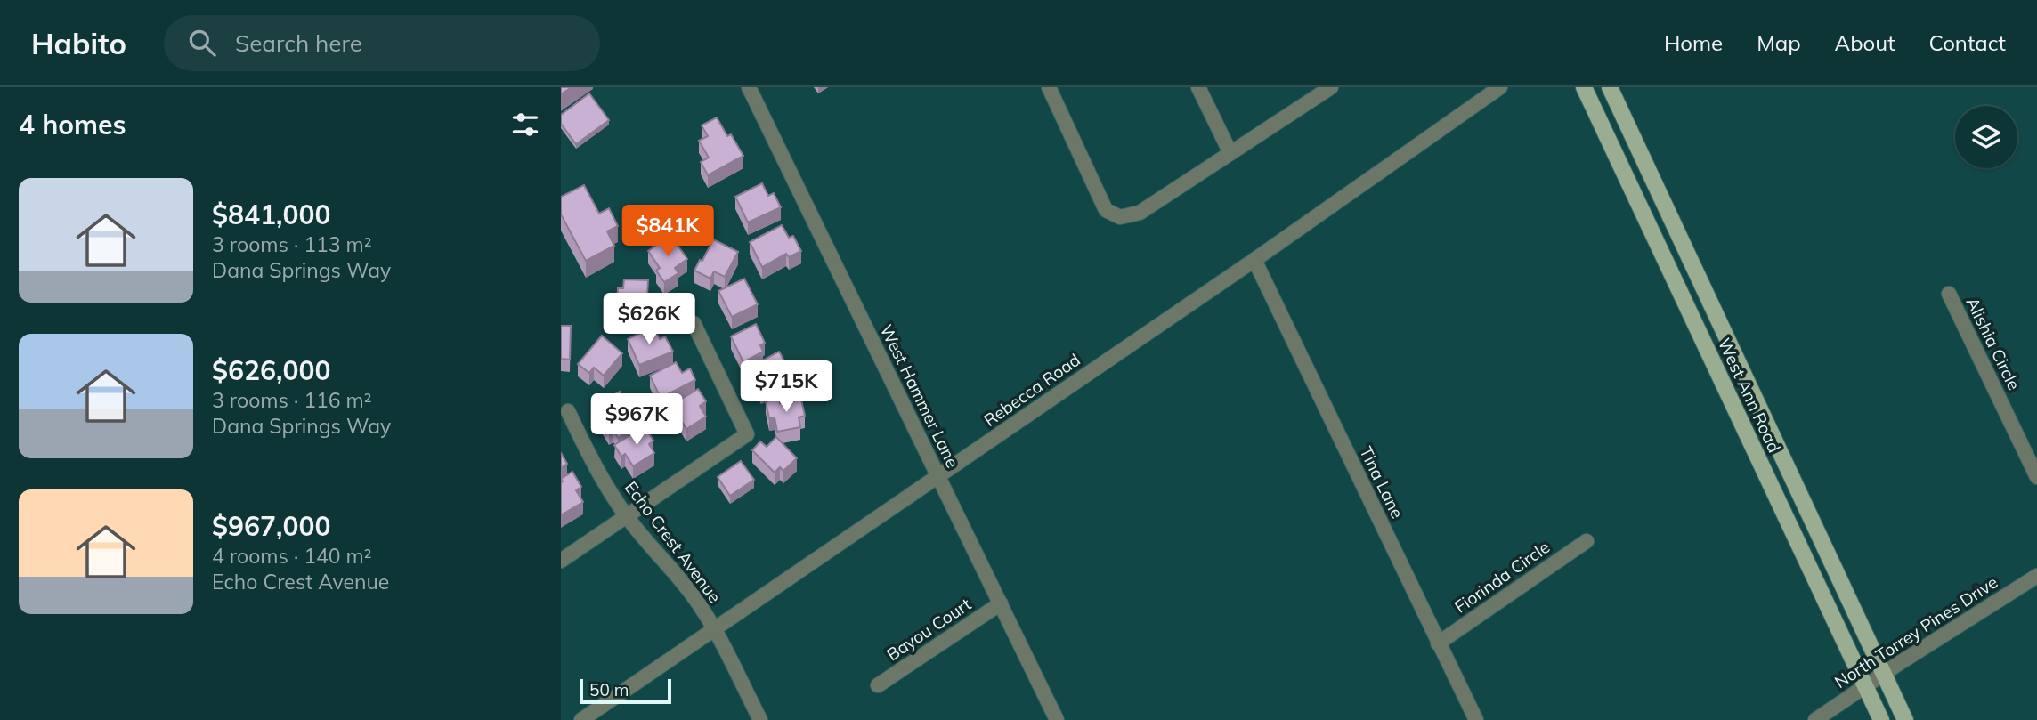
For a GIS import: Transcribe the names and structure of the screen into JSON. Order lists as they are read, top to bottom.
{
  "streets": {
    "main road": ["West Ann Road"],
    "street": [
      "Alishia Circle",
      "Rebecca Road",
      "West Hammer Lane",
      "Tina Lane",
      "Echo Crest Avenue",
      "Fiorinda Circle",
      "Bayou Court",
      "North Torrey Pines Drive"
    ]
  },
  "crossings": [
    ["Rebecca Road", "West Hammer Lane"],
    ["Rebecca Road", "Tina Lane"],
    ["Rebecca Road", "Echo Crest Avenue"],
    ["West Ann Road", "North Torrey Pines Drive"],
    ["West Hammer Lane", "Bayou Court"],
    ["Tina Lane", "Fiorinda Circle"]
  ],
  "scale_bar": "50 m",
  "page": {
    "header": "Habito",
    "search": "Search here",
    "nav": [
      "Home",
      "Map",
      "About",
      "Contact"
    ],
    "heading": "4 homes",
    "list": [
      {
        "name": "$841,000",
        "note": "3 rooms · 113 m² · Dana Springs Way"
      },
      {
        "name": "$626,000",
        "note": "3 rooms · 116 m² · Dana Springs Way"
      },
      {
        "name": "$967,000",
        "note": "4 rooms · 140 m² · Echo Crest Avenue"
      }
    ],
    "price": [
      "$841K",
      "$626K",
      "$715K",
      "$967K"
    ],
    "scale": "50 m"
  }
}
